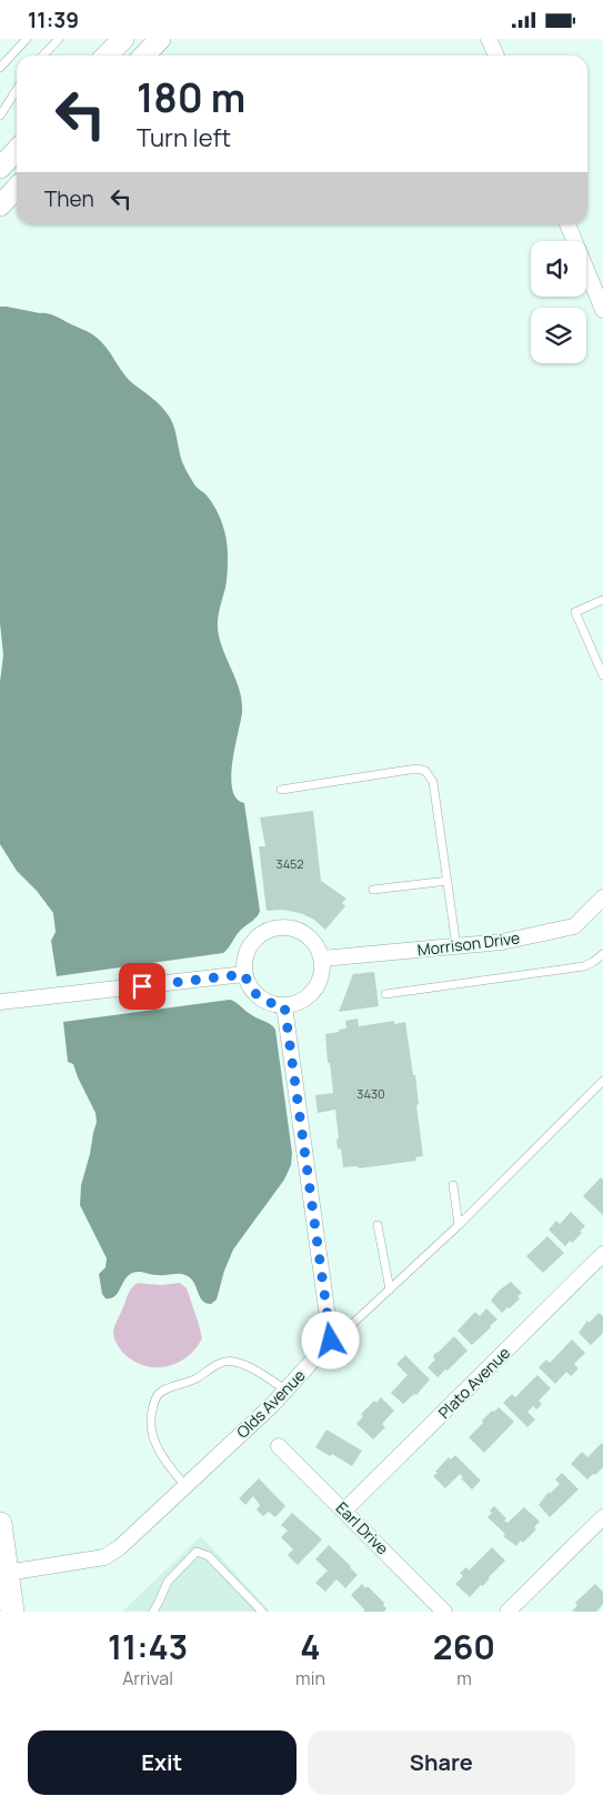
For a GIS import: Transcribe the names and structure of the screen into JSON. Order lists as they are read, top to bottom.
{
  "streets": {
    "street": [
      "Morrison Drive",
      "Plato Avenue",
      "Olds Avenue",
      "Earl Drive"
    ]
  },
  "crossings": [
    ["Plato Avenue", "Earl Drive"]
  ],
  "house_numbers": ["3452", "3430"],
  "page": {
    "status": "11:39",
    "turn": ["180 m", "Turn left"],
    "then": "Then",
    "eta": [
      "11:43",
      "Arrival",
      "4",
      "min",
      "260",
      "m"
    ],
    "buttons": ["Exit", "Share"]
  }
}
